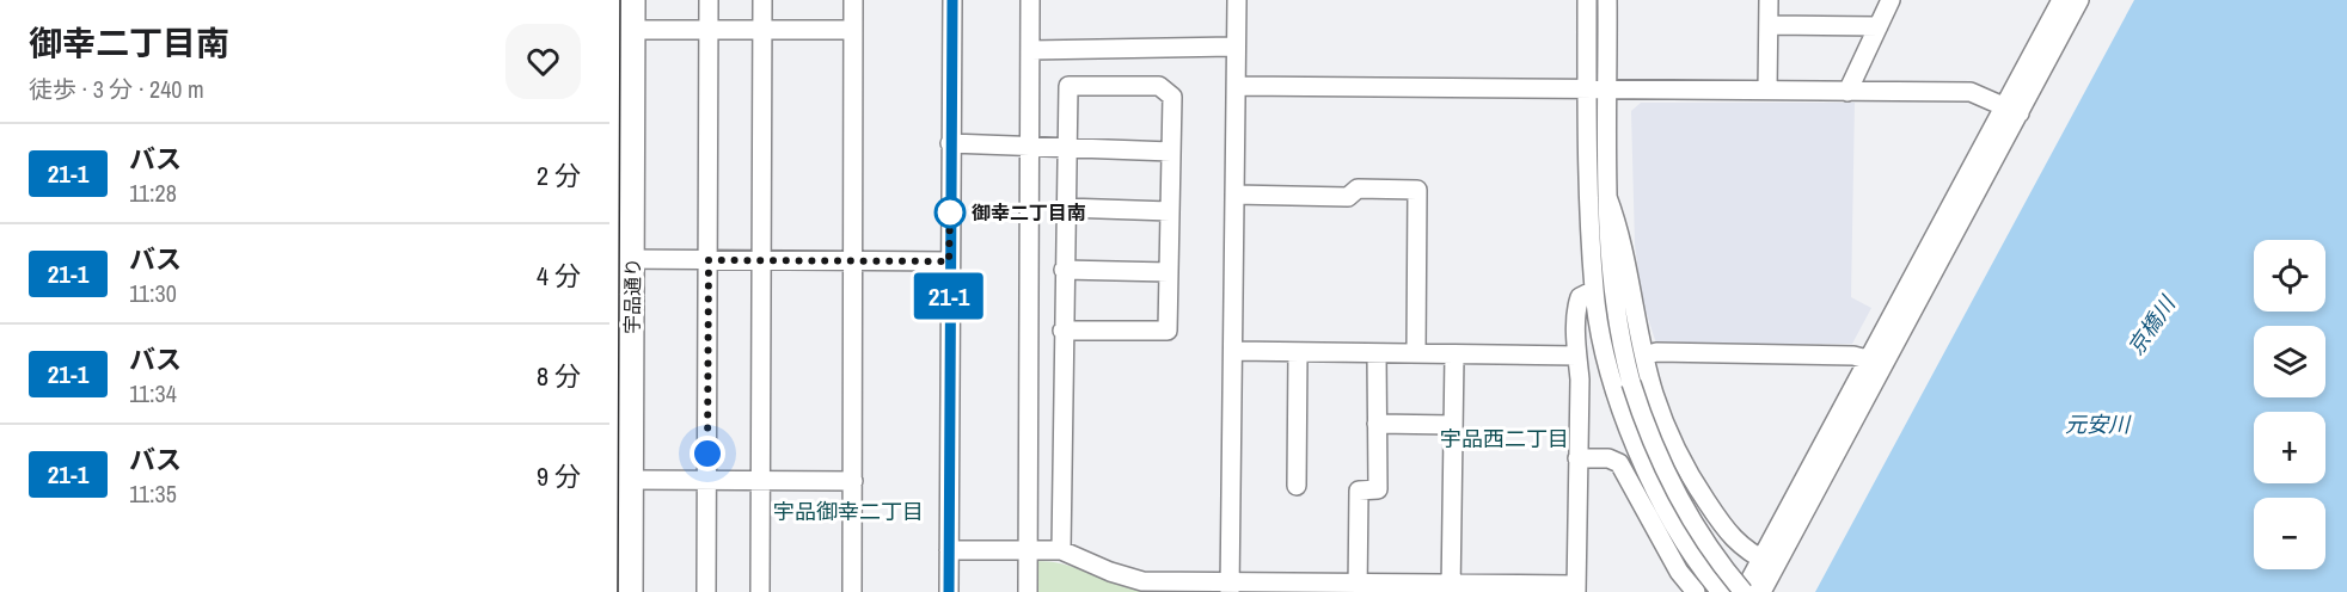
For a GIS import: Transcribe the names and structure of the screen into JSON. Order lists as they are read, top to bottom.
{
  "streets": {
    "highway": ["宇品通り"]
  },
  "districts": ["宇品西二丁目", "宇品御幸二丁目"],
  "water": ["京橋川", "元安川"],
  "places": ["御幸二丁目南"],
  "lines": ["bus line 21-1"],
  "page": {
    "heading": ["御幸二丁目南", "徒歩 · 3 分 · 240 m"],
    "on_map": "21-1",
    "list": [
      {
        "mark": "21-1",
        "name": "バス",
        "note": "11:28",
        "value": "2 分"
      },
      {
        "mark": "21-1",
        "name": "バス",
        "note": "11:30",
        "value": "4 分"
      },
      {
        "mark": "21-1",
        "name": "バス",
        "note": "11:34",
        "value": "8 分"
      },
      {
        "mark": "21-1",
        "name": "バス",
        "note": "11:35",
        "value": "9 分"
      }
    ],
    "map_buttons": ["+", "−"]
  }
}
